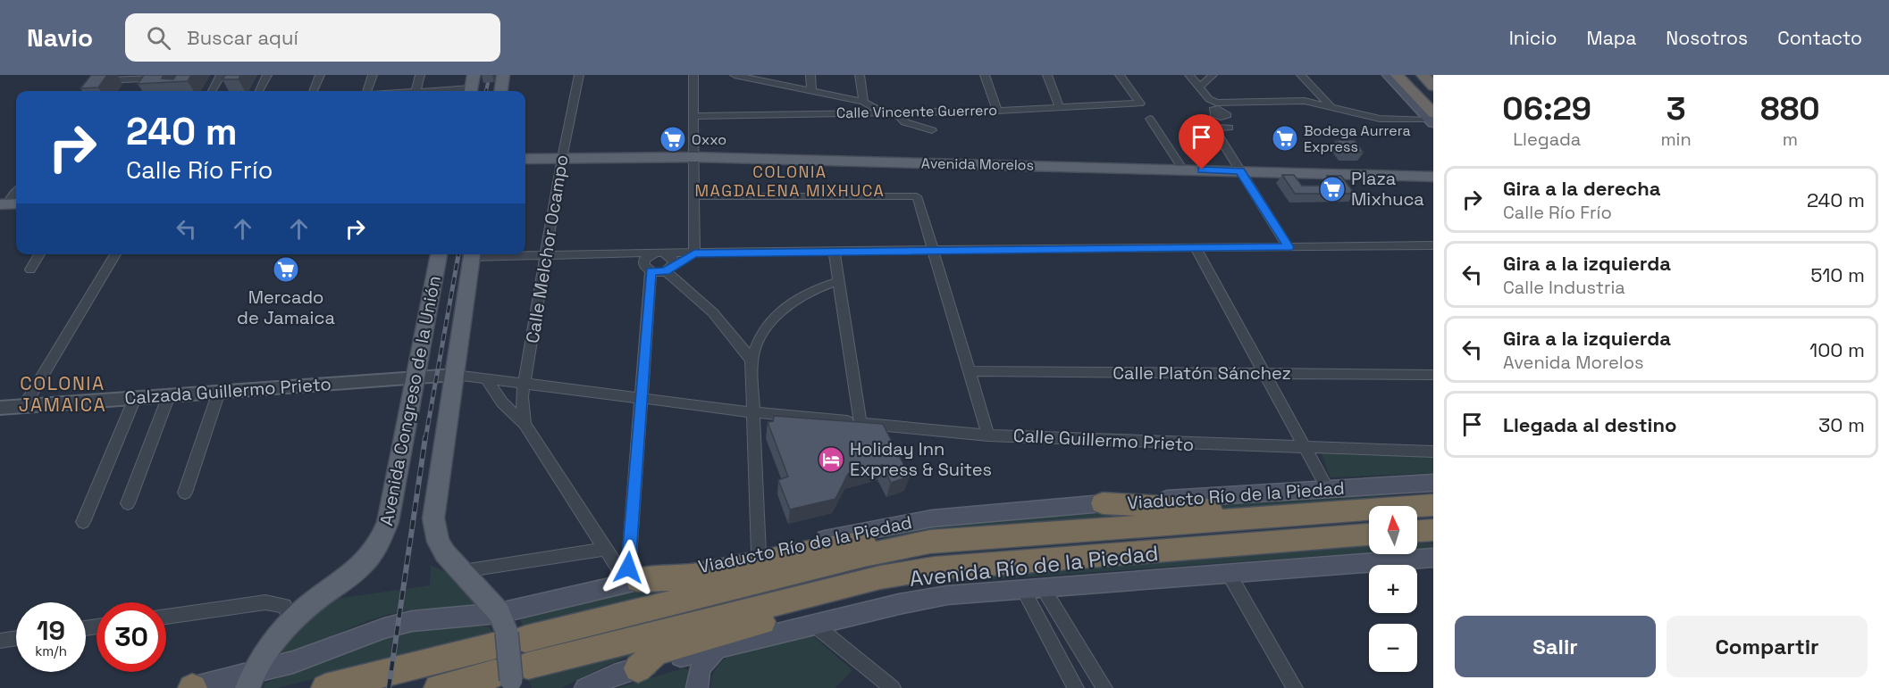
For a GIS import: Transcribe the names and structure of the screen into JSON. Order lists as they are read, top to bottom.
{
  "streets": {
    "highway": ["Viaducto Río de la Piedad"],
    "main road": ["Avenida Morelos", "Avenida Congreso de la Unión", "Avenida Río de la Piedad"],
    "street": [
      "Calle Vincente Guerrero",
      "Calle Melchor Ocampo",
      "Calle Platón Sánchez",
      "Calzada Guillermo Prieto",
      "Calle Guillermo Prieto"
    ]
  },
  "crossings": [
    ["Avenida Morelos", "Calle Melchor Ocampo"],
    ["Calle Melchor Ocampo", "Calle Guillermo Prieto"],
    ["Calzada Guillermo Prieto", "Avenida Congreso de la Unión"],
    ["Calzada Guillermo Prieto", "Calle Guillermo Prieto"],
    ["Avenida Congreso de la Unión", "Calle Guillermo Prieto"],
    ["Avenida Congreso de la Unión", "Viaducto Río de la Piedad"]
  ],
  "districts": ["COLONIA MAGDALENA MIXHUCA", "COLONIA JAMAICA"],
  "places": {
    "supermarket": [
      "Bodega Aurrera Express",
      "Oxxo",
      "Plaza Mixhuca",
      "Mercado de Jamaica"
    ],
    "hotel": ["Holiday Inn Express & Suites"]
  },
  "north": "top",
  "page": {
    "header": "Navio",
    "search": "Buscar aquí",
    "nav": [
      "Inicio",
      "Mapa",
      "Nosotros",
      "Contacto"
    ],
    "eta": [
      "06:29",
      "Llegada",
      "3",
      "min",
      "880",
      "m"
    ],
    "turn": ["240 m", "Calle Río Frío"],
    "list": [
      {
        "name": "Gira a la derecha",
        "note": "Calle Río Frío",
        "value": "240 m"
      },
      {
        "name": "Gira a la izquierda",
        "note": "Calle Industria",
        "value": "510 m"
      },
      {
        "name": "Gira a la izquierda",
        "note": "Avenida Morelos",
        "value": "100 m"
      },
      {
        "name": "Llegada al destino",
        "value": "30 m"
      }
    ],
    "map_buttons": ["+", "−"],
    "speed": "19 km/h",
    "limit": "30",
    "buttons": ["Salir", "Compartir"]
  }
}
